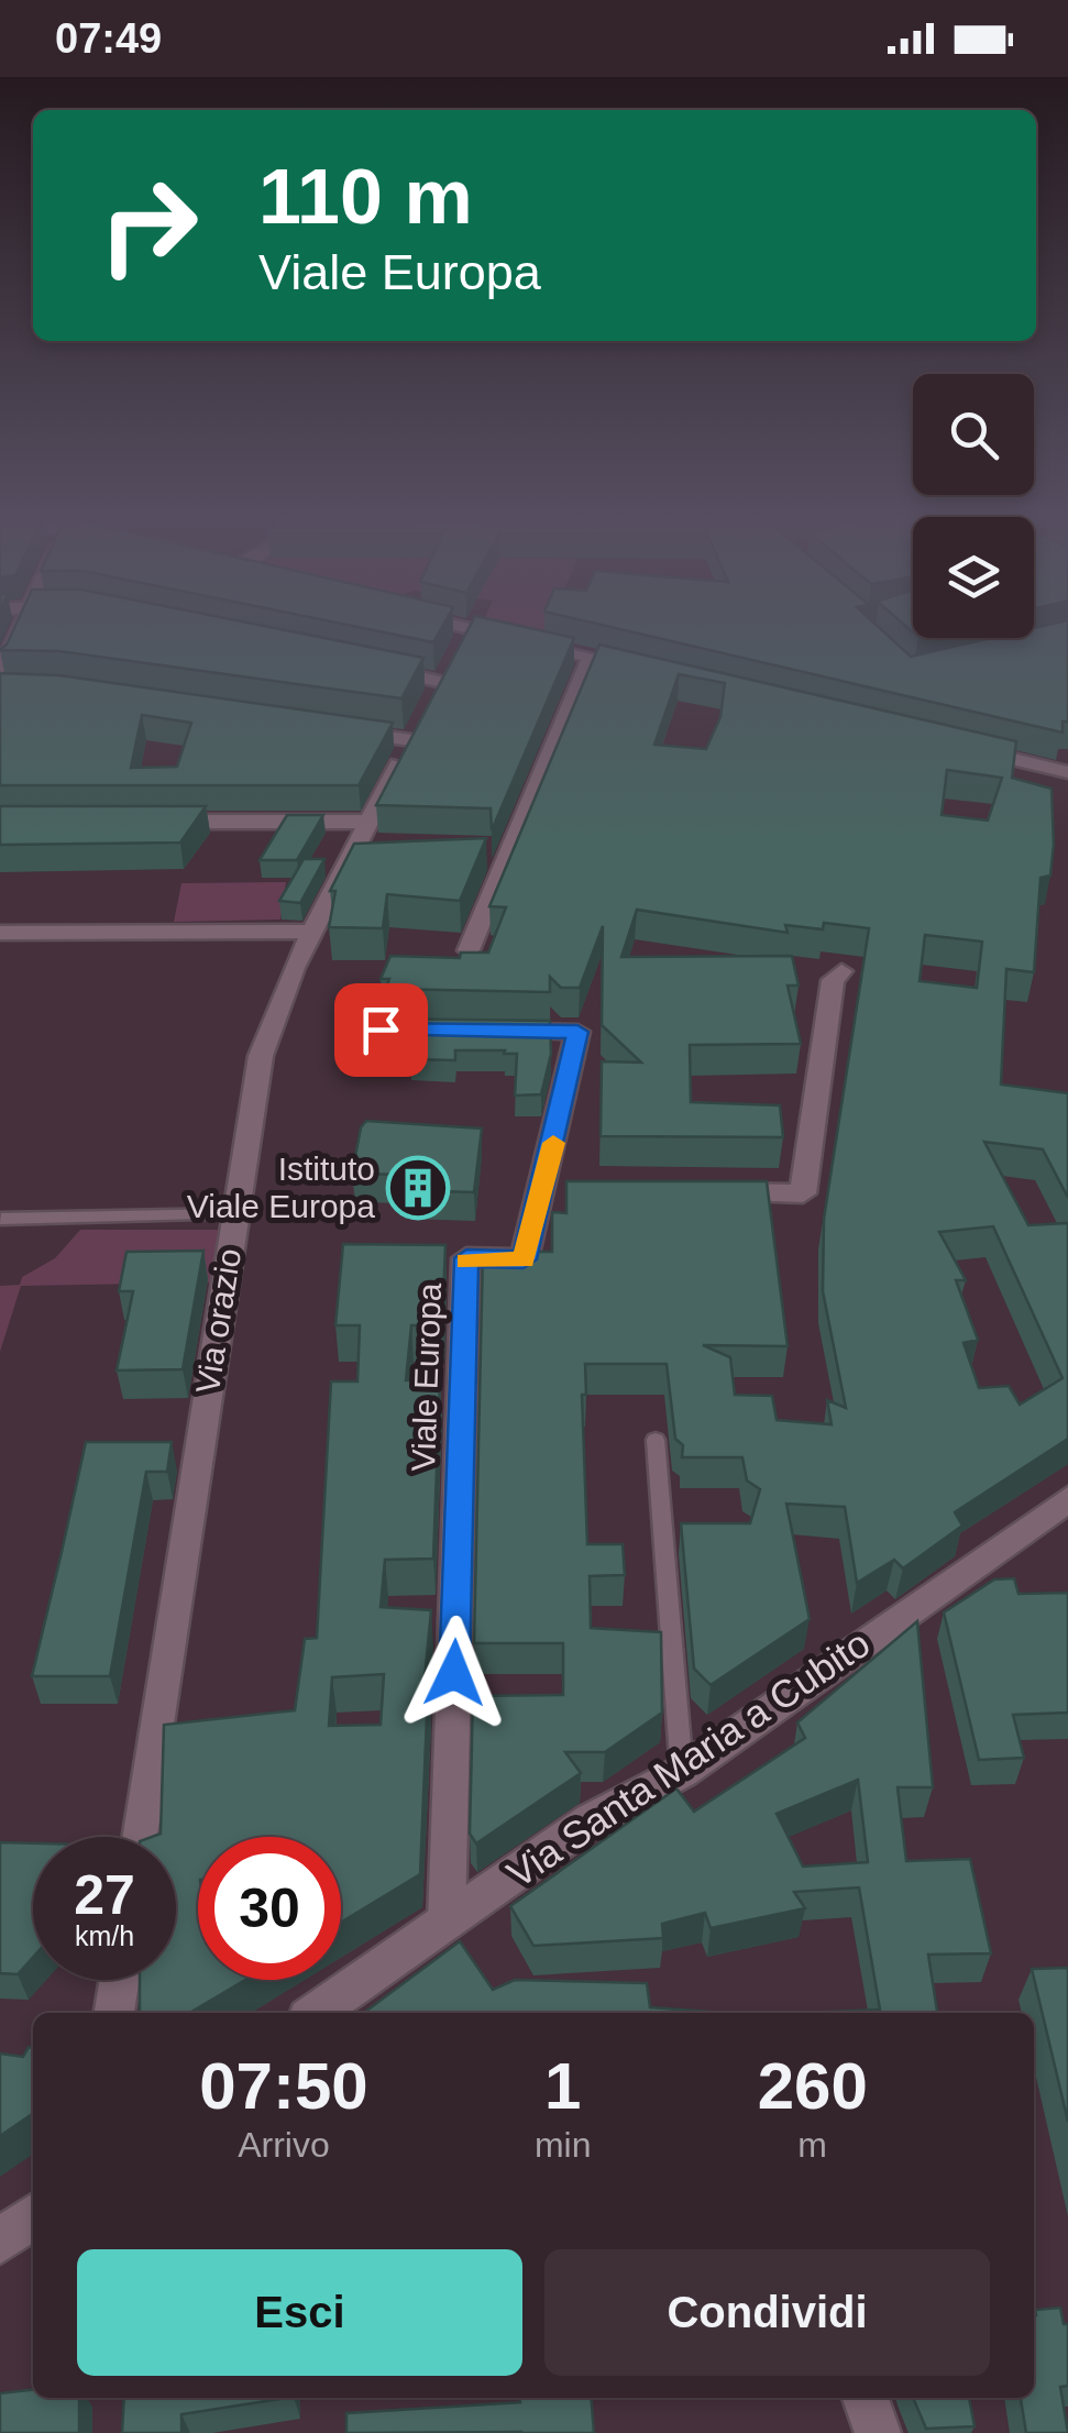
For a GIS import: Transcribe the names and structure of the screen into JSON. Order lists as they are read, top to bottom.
{
  "streets": {
    "street": ["Via orazio", "Viale Europa", "Via Santa Maria a Cubito"]
  },
  "crossings": [
    ["Viale Europa", "Via Santa Maria a Cubito"]
  ],
  "places": {
    "building": ["Istituto Viale Europa"]
  },
  "page": {
    "status": "07:49",
    "turn": ["110 m", "Viale Europa"],
    "speed": "27 km/h",
    "limit": "30",
    "eta": [
      "07:50",
      "Arrivo",
      "1",
      "min",
      "260",
      "m"
    ],
    "buttons": ["Esci", "Condividi"]
  }
}
